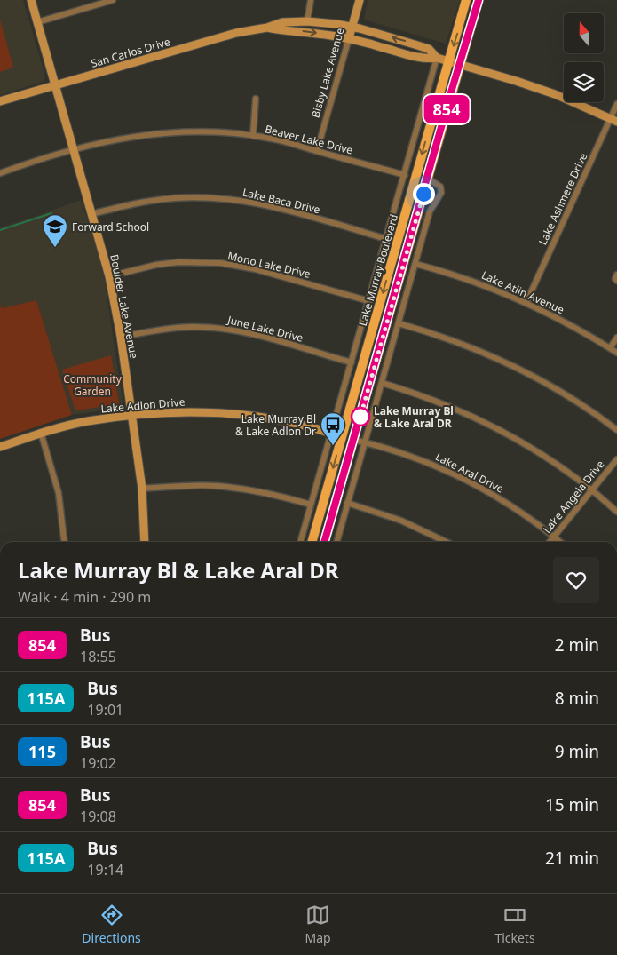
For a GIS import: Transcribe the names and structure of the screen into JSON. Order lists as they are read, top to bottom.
{
  "streets": {
    "main road": ["Lake Murray Boulevard"],
    "street": [
      "San Carlos Drive",
      "Bisby Lake Avenue",
      "Beaver Lake Drive",
      "Lake Ashmere Drive",
      "Lake Baca Drive",
      "Mono Lake Drive",
      "Lake Atlin Avenue",
      "Boulder Lake Avenue",
      "June Lake Drive",
      "Lake Adlon Drive",
      "Lake Aral Drive",
      "Lake Angela Drive"
    ]
  },
  "crossings": [
    ["San Carlos Drive", "Bisby Lake Avenue"],
    ["San Carlos Drive", "Lake Ashmere Drive"],
    ["San Carlos Drive", "Lake Murray Boulevard"],
    ["San Carlos Drive", "Boulder Lake Avenue"],
    ["Bisby Lake Avenue", "Beaver Lake Drive"],
    ["Beaver Lake Drive", "Lake Murray Boulevard"],
    ["Beaver Lake Drive", "Boulder Lake Avenue"],
    ["Lake Ashmere Drive", "Lake Atlin Avenue"],
    ["Lake Baca Drive", "Lake Murray Boulevard"],
    ["Lake Baca Drive", "Boulder Lake Avenue"],
    ["Mono Lake Drive", "Lake Murray Boulevard"],
    ["Mono Lake Drive", "Boulder Lake Avenue"],
    ["Lake Murray Boulevard", "June Lake Drive"],
    ["Lake Murray Boulevard", "Lake Adlon Drive"],
    ["Lake Murray Boulevard", "Lake Aral Drive"],
    ["Boulder Lake Avenue", "June Lake Drive"],
    ["Boulder Lake Avenue", "Lake Adlon Drive"],
    ["Lake Aral Drive", "Lake Angela Drive"]
  ],
  "parks": ["Community Garden"],
  "places": {
    "school or university": ["Forward School"],
    "other": ["Lake Murray Bl & Lake Aral DR"],
    "bus stop": ["Lake Murray Bl & Lake Adlon Dr"]
  },
  "lines": ["bus line 854"],
  "north": "top",
  "page": {
    "on_map": "854",
    "heading": ["Lake Murray Bl & Lake Aral DR", "Walk · 4 min · 290 m"],
    "list": [
      {
        "mark": "854",
        "name": "Bus",
        "note": "18:55",
        "value": "2 min"
      },
      {
        "mark": "115A",
        "name": "Bus",
        "note": "19:01",
        "value": "8 min"
      },
      {
        "mark": "115",
        "name": "Bus",
        "note": "19:02",
        "value": "9 min"
      },
      {
        "mark": "854",
        "name": "Bus",
        "note": "19:08",
        "value": "15 min"
      },
      {
        "mark": "115A",
        "name": "Bus",
        "note": "19:14",
        "value": "21 min"
      }
    ],
    "tabs": ["Directions", "Map", "Tickets"]
  }
}
